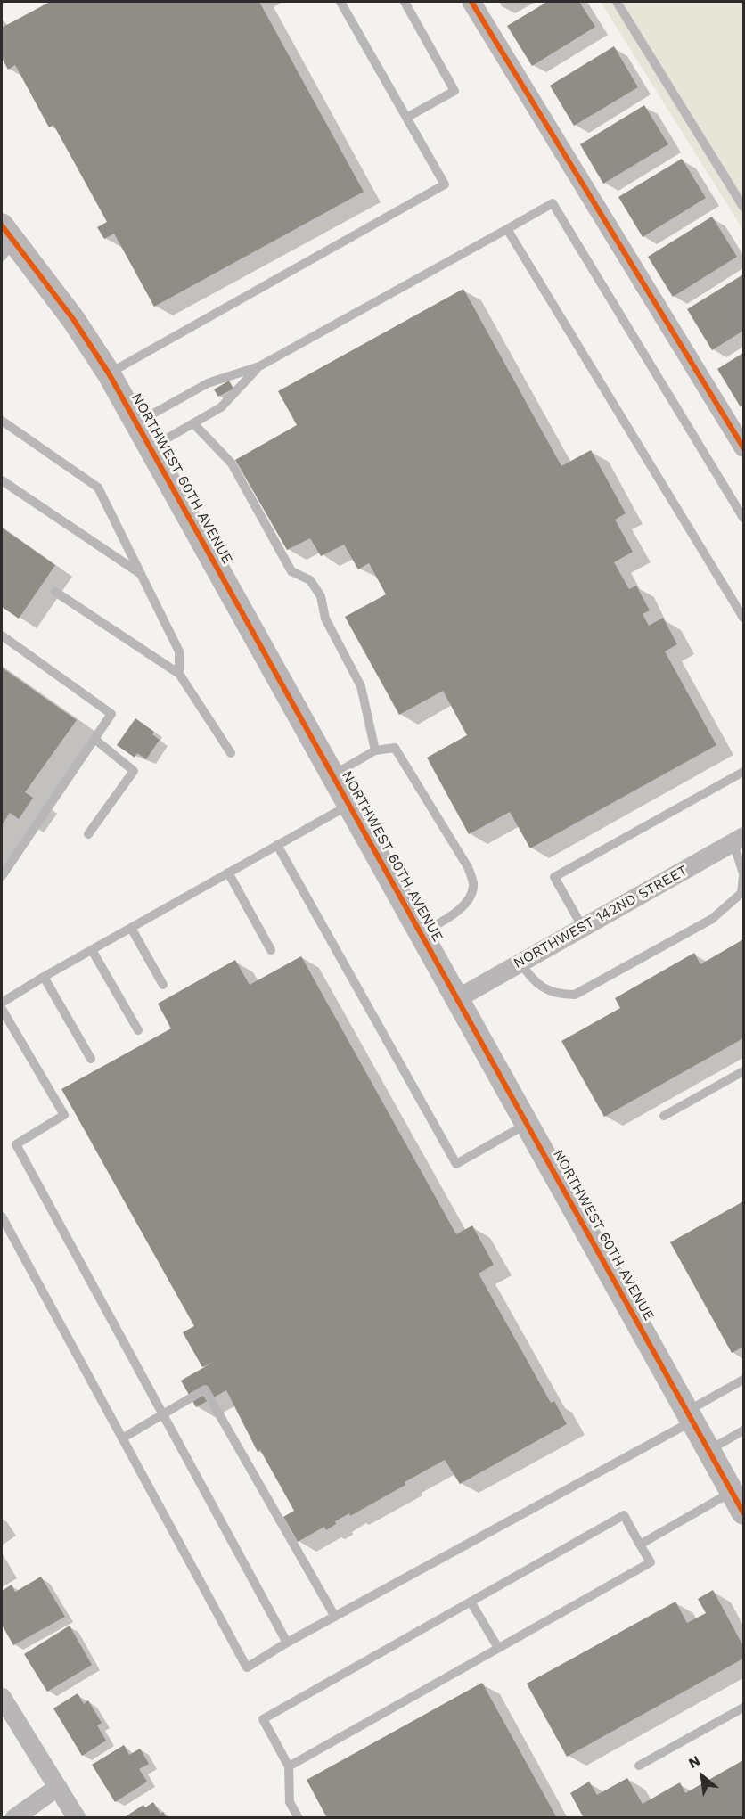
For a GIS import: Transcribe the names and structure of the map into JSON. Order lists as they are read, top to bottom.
{
  "streets": {
    "street": ["NORTHWEST 60TH AVENUE", "NORTHWEST 142ND STREET"]
  },
  "crossings": [
    ["NORTHWEST 60TH AVENUE", "NORTHWEST 142ND STREET"]
  ],
  "north": "top left"
}
